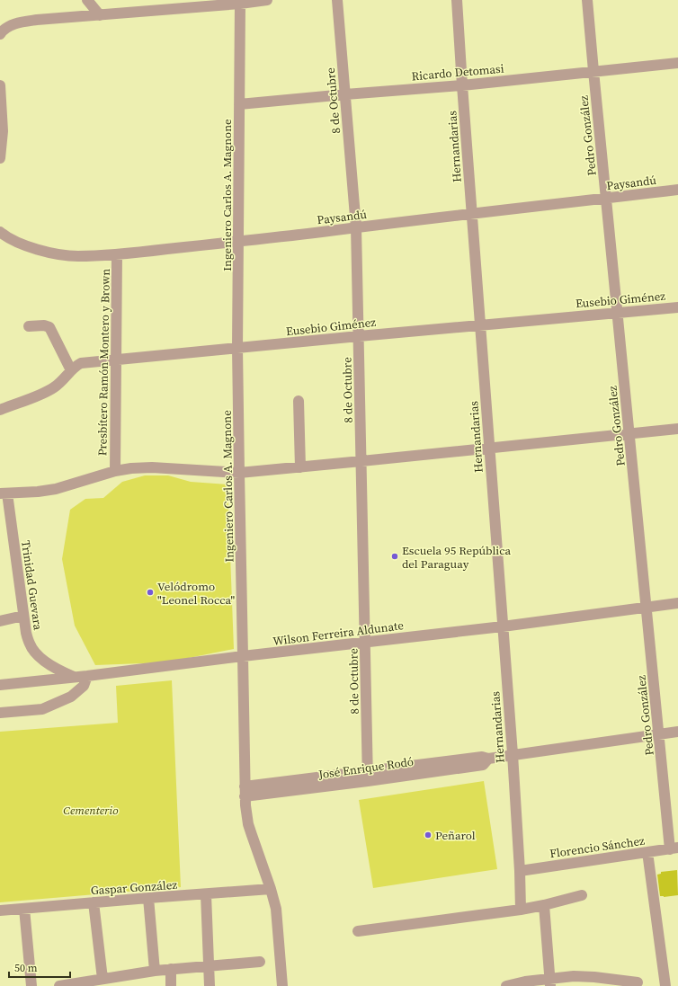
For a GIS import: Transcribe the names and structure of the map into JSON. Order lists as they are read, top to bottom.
{
  "streets": {
    "street": [
      "Ricardo Detomasi",
      "8 de Octubre",
      "Pedro González",
      "Hernandarias",
      "Paysandú",
      "Ingeniero Carlos A. Magnone",
      "Eusebio Giménez",
      "Presbítero Ramón Montero y Brown",
      "Trinidad Guevara",
      "Wilson Ferreira Aldunate",
      "José Enrique Rodó",
      "Florencio Sánchez",
      "Gaspar González"
    ]
  },
  "crossings": [
    ["Ricardo Detomasi", "8 de Octubre"],
    ["Ricardo Detomasi", "Pedro González"],
    ["Ricardo Detomasi", "Hernandarias"],
    ["Ricardo Detomasi", "Ingeniero Carlos A. Magnone"],
    ["8 de Octubre", "Paysandú"],
    ["8 de Octubre", "Eusebio Giménez"],
    ["8 de Octubre", "Wilson Ferreira Aldunate"],
    ["8 de Octubre", "José Enrique Rodó"],
    ["Pedro González", "Paysandú"],
    ["Pedro González", "Eusebio Giménez"],
    ["Pedro González", "Wilson Ferreira Aldunate"],
    ["Pedro González", "José Enrique Rodó"],
    ["Pedro González", "Florencio Sánchez"],
    ["Hernandarias", "Paysandú"],
    ["Hernandarias", "Eusebio Giménez"],
    ["Hernandarias", "Wilson Ferreira Aldunate"],
    ["Hernandarias", "José Enrique Rodó"],
    ["Hernandarias", "Florencio Sánchez"],
    ["Paysandú", "Ingeniero Carlos A. Magnone"],
    ["Paysandú", "Presbítero Ramón Montero y Brown"],
    ["Ingeniero Carlos A. Magnone", "Eusebio Giménez"],
    ["Ingeniero Carlos A. Magnone", "Wilson Ferreira Aldunate"],
    ["Ingeniero Carlos A. Magnone", "José Enrique Rodó"],
    ["Ingeniero Carlos A. Magnone", "Gaspar González"],
    ["Eusebio Giménez", "Presbítero Ramón Montero y Brown"],
    ["Trinidad Guevara", "Wilson Ferreira Aldunate"]
  ],
  "parks": ["Cementerio"],
  "places": ["Escuela 95 República del Paraguay", "Velódromo \"Leonel Rocca\"", "Peñarol"],
  "scale_bar": "50 m"
}
